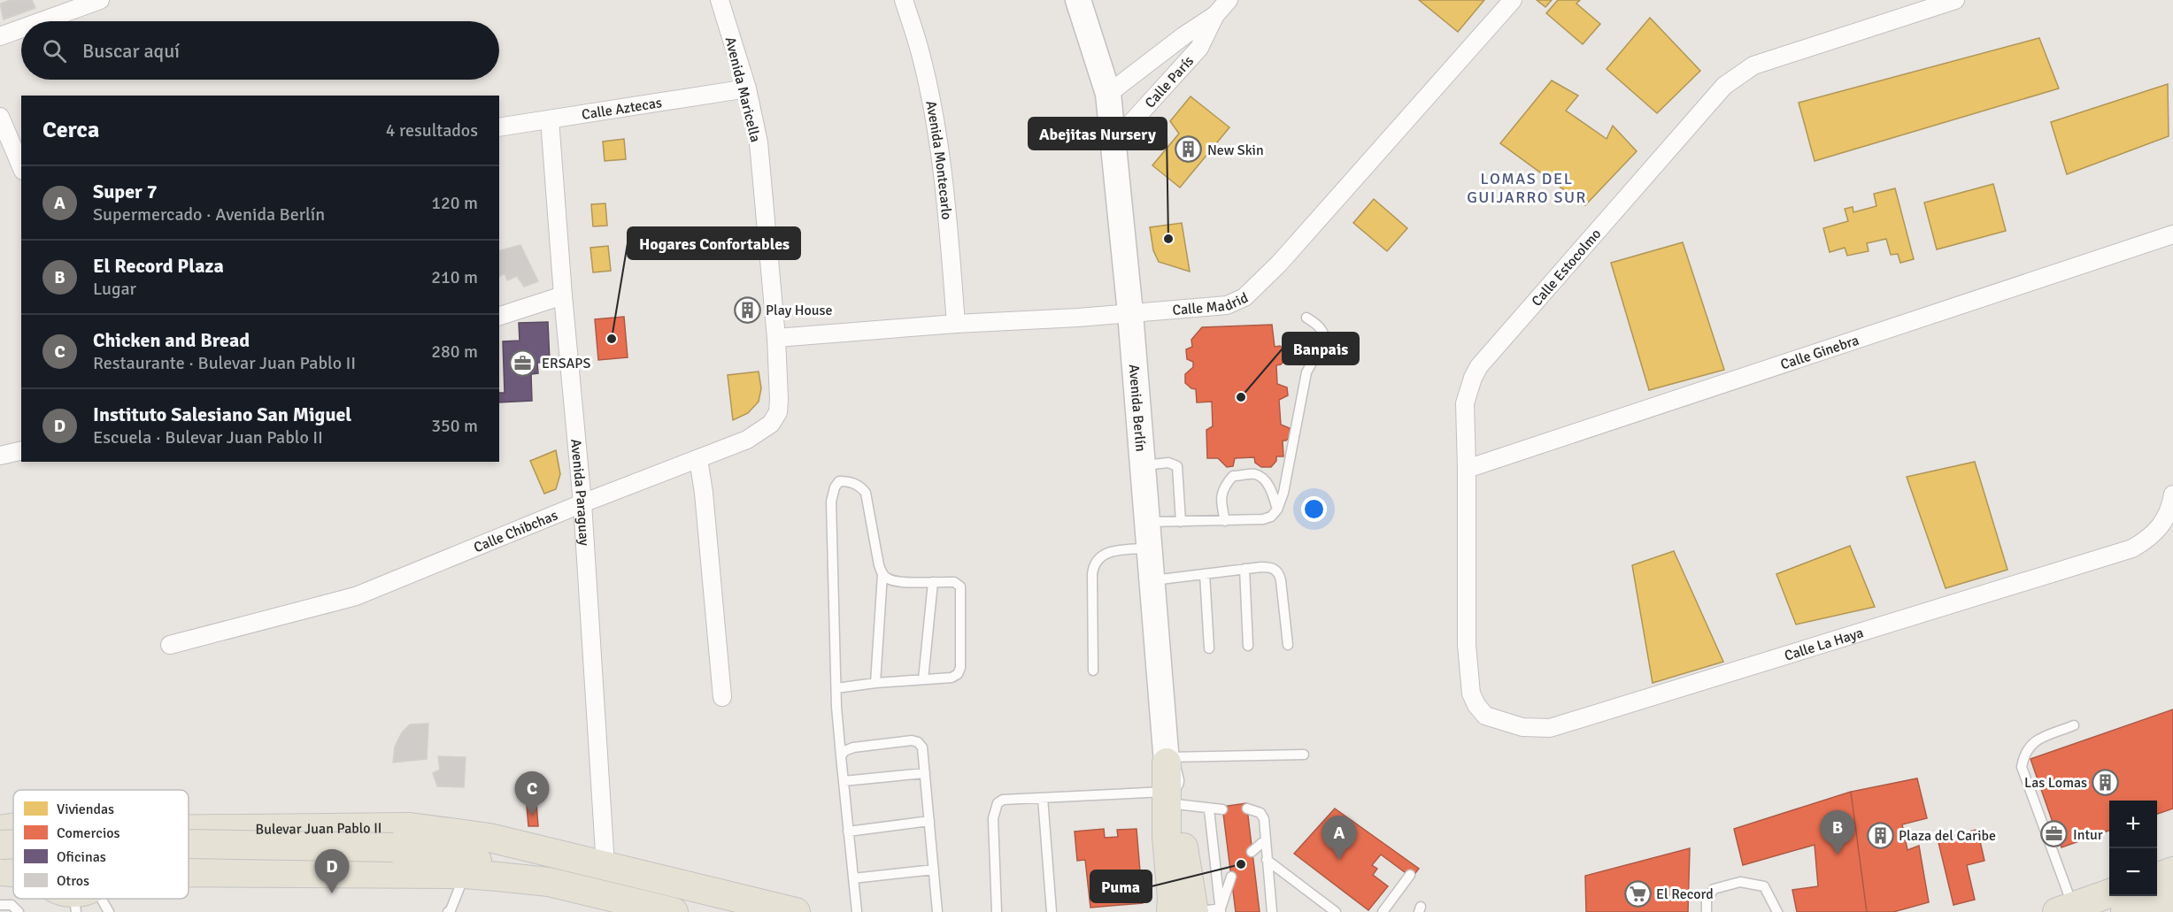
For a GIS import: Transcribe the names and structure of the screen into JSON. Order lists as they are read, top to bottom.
{
  "streets": {
    "main road": ["Bulevar Juan Pablo II"],
    "street": [
      "Calle París",
      "Avenida Maricella",
      "Calle Aztecas",
      "Avenida Montecarlo",
      "Calle Estocolmo",
      "Calle Madrid",
      "Calle Ginebra",
      "Avenida Berlín",
      "Avenida Paraguay",
      "Calle Chibchas",
      "Calle La Haya"
    ]
  },
  "crossings": [
    ["Calle París", "Avenida Berlín"],
    ["Avenida Maricella", "Calle Aztecas"],
    ["Avenida Maricella", "Calle Madrid"],
    ["Avenida Maricella", "Calle Chibchas"],
    ["Calle Aztecas", "Avenida Paraguay"],
    ["Avenida Montecarlo", "Calle Madrid"],
    ["Calle Estocolmo", "Calle Ginebra"],
    ["Calle Estocolmo", "Calle La Haya"],
    ["Calle Madrid", "Avenida Berlín"],
    ["Calle Madrid", "Calle Chibchas"],
    ["Avenida Paraguay", "Calle Chibchas"],
    ["Avenida Paraguay", "Bulevar Juan Pablo II"]
  ],
  "districts": ["LOMAS DEL GUIJARRO SUR"],
  "places": {
    "building": [
      "New Skin",
      "Play House",
      "Las Lomas",
      "Plaza del Caribe"
    ],
    "other": [
      "Abejitas Nursery",
      "Hogares Confortables",
      "Banpais",
      "Puma"
    ],
    "office": ["ERSAPS", "Intur"],
    "supermarket": ["El Record"]
  },
  "legend": [
    "Viviendas",
    "Comercios",
    "Oficinas",
    "Otros"
  ],
  "page": {
    "search": "Buscar aquí",
    "heading": ["Cerca", "4 resultados"],
    "list": [
      {
        "mark": "A",
        "name": "Super 7",
        "note": "Supermercado · Avenida Berlín",
        "value": "120 m"
      },
      {
        "mark": "B",
        "name": "El Record Plaza",
        "note": "Lugar",
        "value": "210 m"
      },
      {
        "mark": "C",
        "name": "Chicken and Bread",
        "note": "Restaurante · Bulevar Juan Pablo II",
        "value": "280 m"
      },
      {
        "mark": "D",
        "name": "Instituto Salesiano San Miguel",
        "note": "Escuela · Bulevar Juan Pablo II",
        "value": "350 m"
      }
    ],
    "pins": [
      "C",
      "B",
      "A",
      "D"
    ],
    "map_buttons": ["+", "−"]
  }
}
